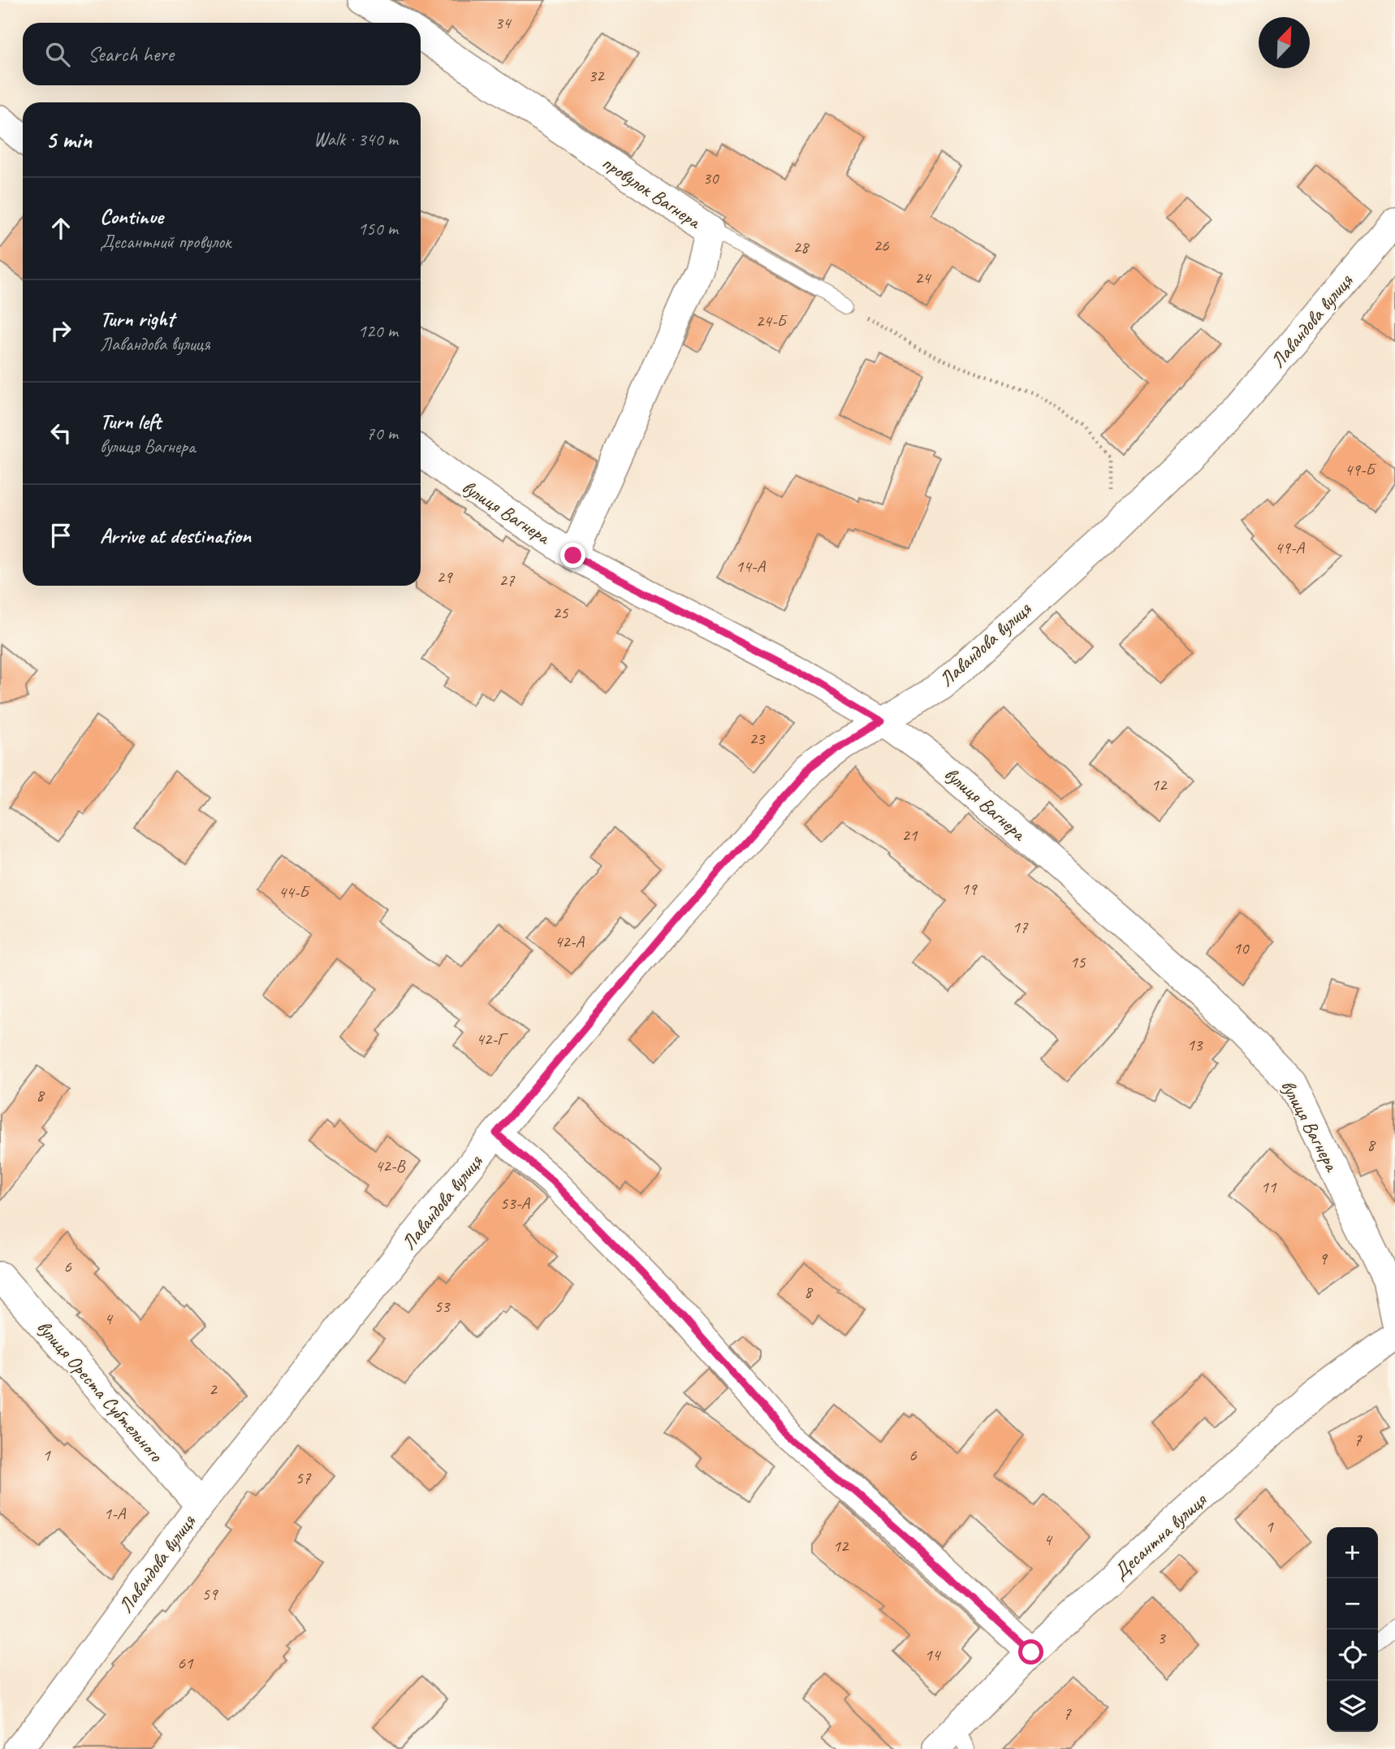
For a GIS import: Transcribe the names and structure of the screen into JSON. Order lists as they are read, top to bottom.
{
  "streets": {
    "street": [
      "провулок Вагнера",
      "Лавандова вулиця",
      "вулиця Вагнера",
      "вулиця Ореста Субтельного",
      "Десантна вулиця"
    ]
  },
  "crossings": [
    ["провулок Вагнера", "вулиця Вагнера"],
    ["Лавандова вулиця", "вулиця Вагнера"],
    ["Лавандова вулиця", "вулиця Ореста Субтельного"]
  ],
  "house_numbers": [
    "34",
    "32",
    "30",
    "26",
    "28",
    "24",
    "24-Б",
    "49-Б",
    "49-А",
    "14-А",
    "29",
    "27",
    "25",
    "23",
    "12",
    "21",
    "19",
    "44-Б",
    "17",
    "42-А",
    "10",
    "15",
    "42-Г",
    "13",
    "8",
    "8",
    "42-В",
    "11",
    "53-А",
    "9",
    "6",
    "8",
    "53",
    "4",
    "2",
    "7",
    "1",
    "6",
    "57",
    "1-А",
    "1",
    "4",
    "12",
    "59",
    "3",
    "14",
    "61",
    "7"
  ],
  "north": "top right",
  "page": {
    "search": "Search here",
    "heading": ["5 min", "Walk · 340 m"],
    "list": [
      ["Continue", "Десантний провулок", "150 m"],
      ["Turn right", "Лавандова вулиця", "120 m"],
      ["Turn left", "вулиця Вагнера", "70 m"],
      "Arrive at destination"
    ],
    "map_buttons": ["+", "−"]
  }
}
